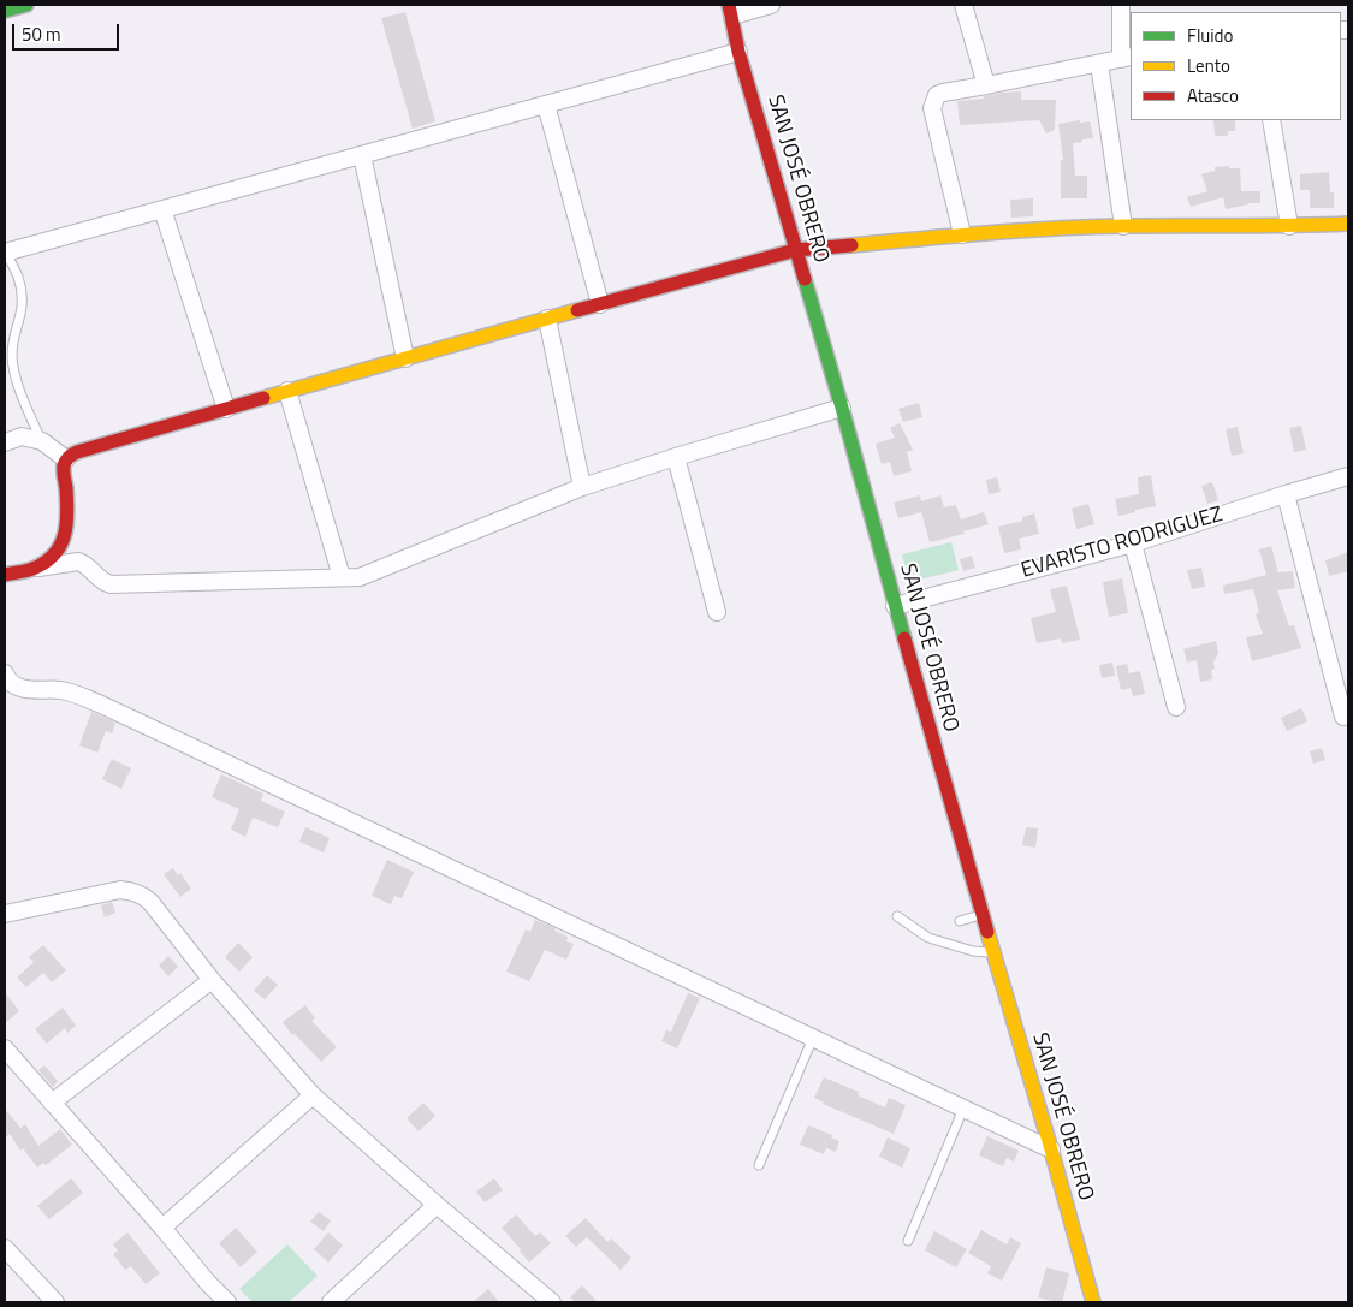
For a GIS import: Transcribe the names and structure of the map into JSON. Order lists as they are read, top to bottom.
{
  "streets": {
    "street": ["SAN JOSÉ OBRERO", "EVARISTO RODRIGUEZ"]
  },
  "crossings": [
    ["SAN JOSÉ OBRERO", "EVARISTO RODRIGUEZ"]
  ],
  "legend": ["Fluido", "Lento", "Atasco"],
  "scale_bar": "50 m"
}
